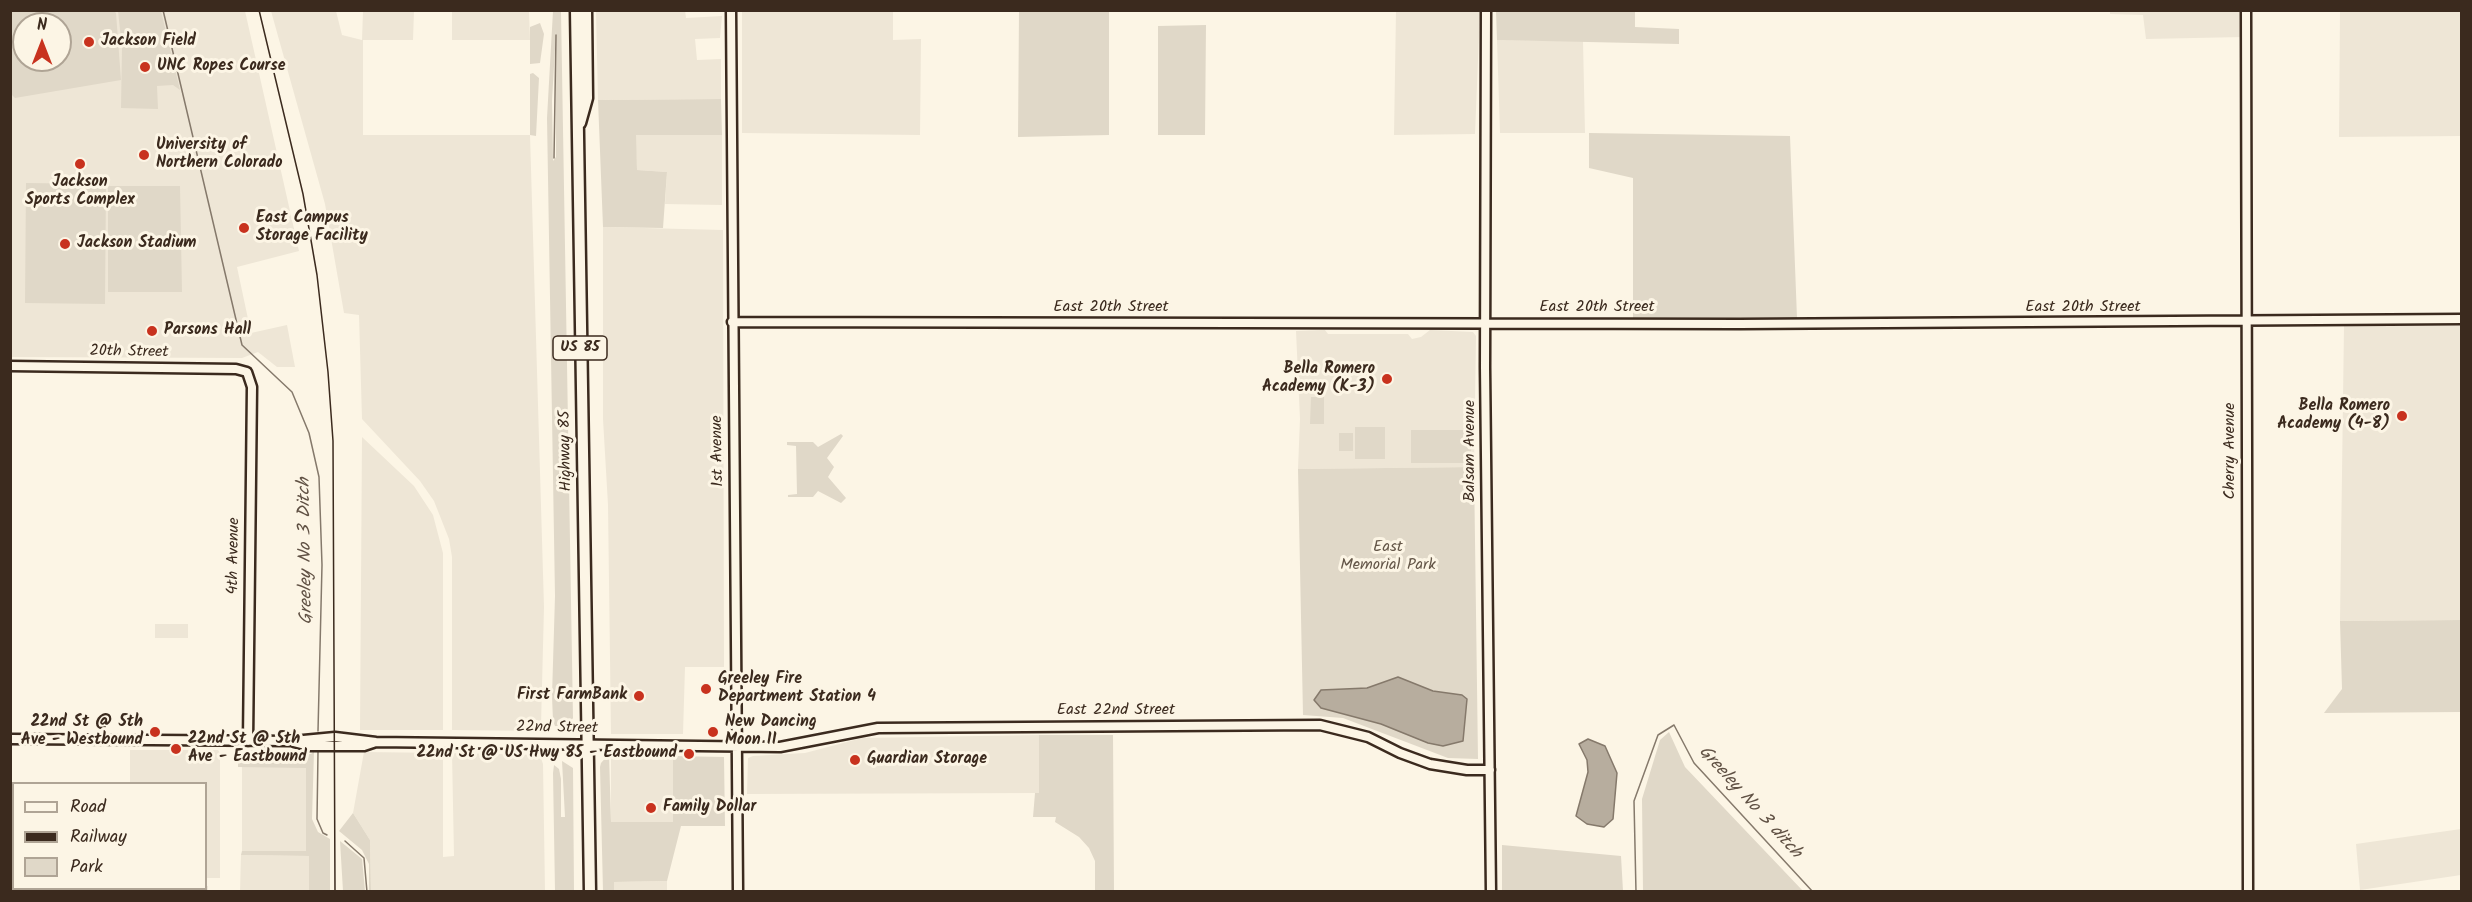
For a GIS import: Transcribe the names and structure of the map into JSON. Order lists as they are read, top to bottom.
{
  "streets": {
    "highway": ["US 85", "Highway 85"],
    "street": [
      "East 20th Street",
      "20th Street",
      "1st Avenue",
      "Balsam Avenue",
      "Cherry Avenue",
      "4th Avenue",
      "East 22nd Street",
      "22nd Street"
    ]
  },
  "crossings": [
    ["East 20th Street", "1st Avenue"],
    ["East 20th Street", "Balsam Avenue"],
    ["East 20th Street", "Cherry Avenue"],
    ["20th Street", "4th Avenue"],
    ["Highway 85", "22nd Street"],
    ["1st Avenue", "East 22nd Street"],
    ["1st Avenue", "22nd Street"],
    ["Balsam Avenue", "East 22nd Street"],
    ["4th Avenue", "22nd Street"],
    ["East 22nd Street", "22nd Street"]
  ],
  "water": ["Greeley No 3 Ditch", "Greeley No 3 ditch"],
  "parks": ["East Memorial Park"],
  "places": [
    "Jackson Field",
    "UNC Ropes Course",
    "University of Northern Colorado",
    "Jackson Sports Complex",
    "East Campus Storage Facility",
    "Jackson Stadium",
    "Parsons Hall",
    "Bella Romero Academy (K-3)",
    "Bella Romero Academy (4-8)",
    "Greeley Fire Department Station 4",
    "First FarmBank",
    "22nd St @ 5th Ave - Westbound",
    "New Dancing Moon II",
    "22nd St @ 5th Ave - Eastbound",
    "22nd St @ US Hwy 85 - Eastbound",
    "Guardian Storage",
    "Family Dollar"
  ],
  "legend": ["Road", "Railway", "Park"],
  "north": "top"
}
